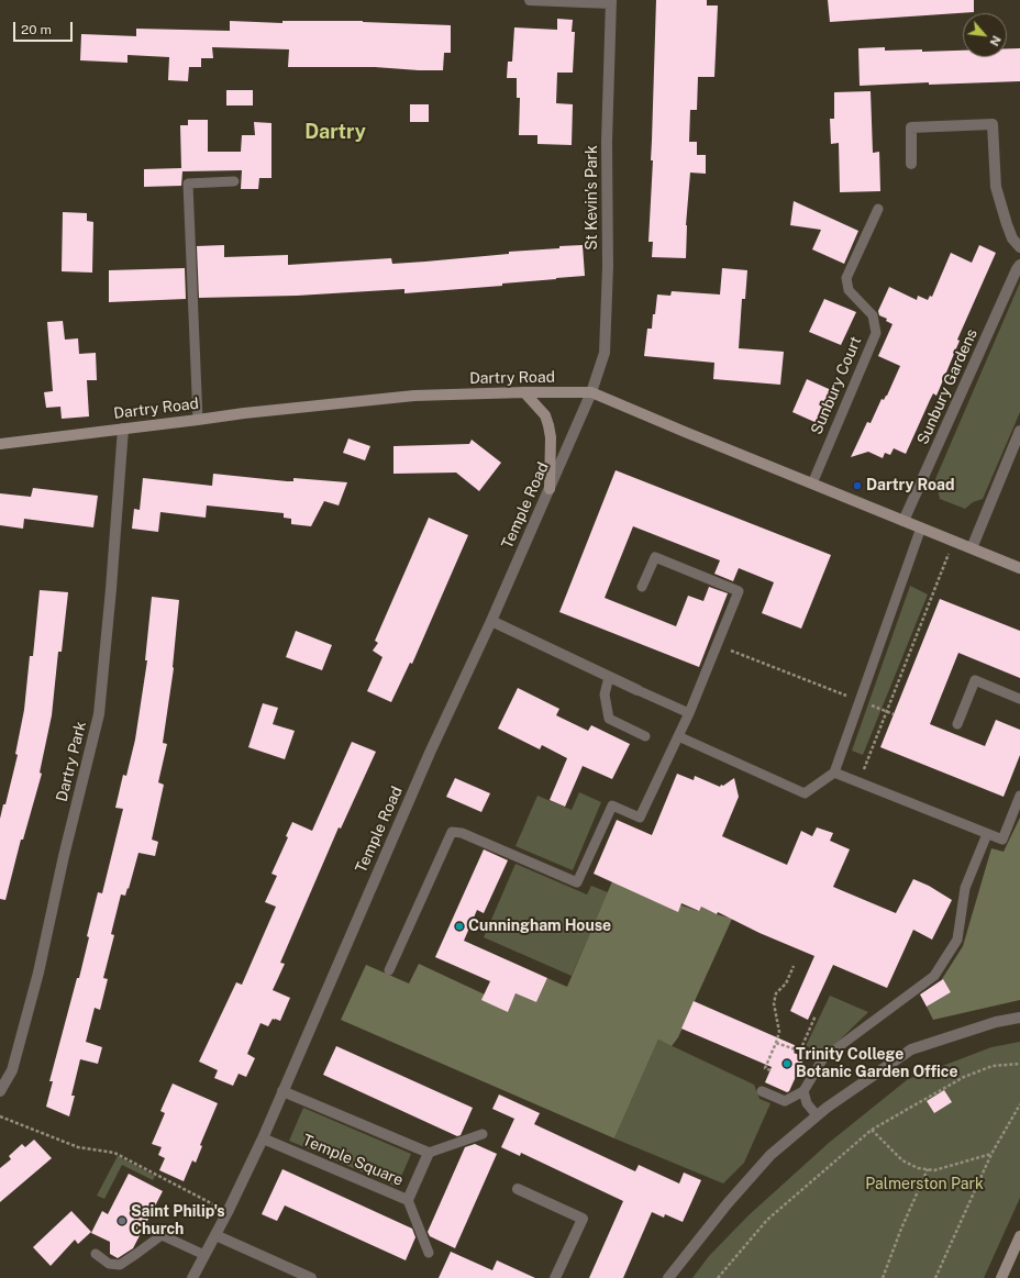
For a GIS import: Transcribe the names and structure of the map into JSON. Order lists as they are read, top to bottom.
{
  "streets": {
    "main road": ["Dartry Road"],
    "street": [
      "St Kevin's Park",
      "Sunbury Gardens",
      "Temple Road",
      "Dartry Park",
      "Temple Square"
    ],
    "lane": ["Sunbury Court"]
  },
  "crossings": [
    ["St Kevin's Park", "Dartry Road"],
    ["St Kevin's Park", "Temple Road"],
    ["Dartry Road", "Sunbury Court"],
    ["Dartry Road", "Sunbury Gardens"],
    ["Dartry Road", "Temple Road"],
    ["Dartry Road", "Dartry Park"],
    ["Temple Road", "Temple Square"]
  ],
  "districts": ["Dartry"],
  "parks": ["Palmerston Park"],
  "places": [
    "Dartry Road",
    "Cunningham House",
    "Trinity College Botanic Garden Office",
    "Saint Philip's Church"
  ],
  "scale_bar": "20 m",
  "north": "bottom right"
}
